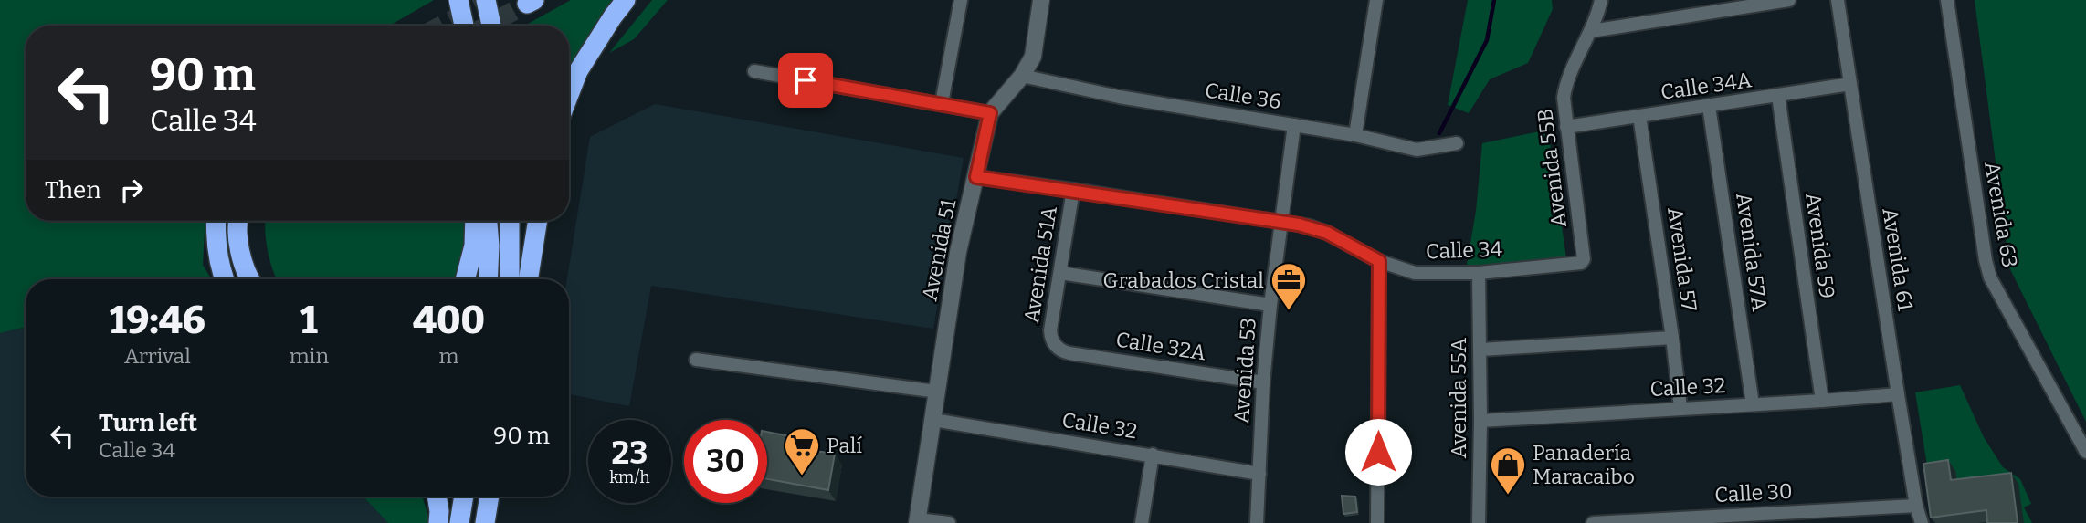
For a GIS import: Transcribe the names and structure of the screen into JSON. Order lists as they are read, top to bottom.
{
  "streets": {
    "street": [
      "Calle 34A",
      "Calle 36",
      "Avenida 55B",
      "Avenida 63",
      "Avenida 59",
      "Avenida 51",
      "Calle 34",
      "Avenida 57A",
      "Avenida 57",
      "Avenida 61",
      "Avenida 51A",
      "Calle 32A",
      "Avenida 53",
      "Calle 32",
      "Avenida 55A",
      "Calle 30"
    ]
  },
  "crossings": [
    ["Calle 34A", "Avenida 55B"],
    ["Calle 34A", "Avenida 59"],
    ["Calle 34A", "Avenida 57A"],
    ["Calle 34A", "Avenida 57"],
    ["Calle 34A", "Avenida 61"],
    ["Calle 36", "Avenida 51"],
    ["Calle 36", "Avenida 53"],
    ["Avenida 55B", "Calle 34"],
    ["Avenida 59", "Calle 32"],
    ["Avenida 51", "Calle 34"],
    ["Avenida 51", "Calle 32"],
    ["Calle 34", "Avenida 51A"],
    ["Calle 34", "Avenida 53"],
    ["Calle 34", "Avenida 55A"],
    ["Avenida 57A", "Calle 32"],
    ["Avenida 57", "Calle 32"],
    ["Avenida 61", "Calle 32"],
    ["Avenida 61", "Calle 30"],
    ["Avenida 51A", "Calle 32A"],
    ["Calle 32A", "Avenida 53"],
    ["Avenida 53", "Calle 32"],
    ["Calle 32", "Avenida 55A"]
  ],
  "places": {
    "office": ["Grabados Cristal"],
    "supermarket": ["Palí"],
    "shop": ["Panadería Maracaibo"]
  },
  "page": {
    "turn": ["90 m", "Calle 34"],
    "then": "Then",
    "eta": [
      "19:46",
      "Arrival",
      "1",
      "min",
      "400",
      "m"
    ],
    "list": [
      {
        "name": "Turn left",
        "note": "Calle 34",
        "value": "90 m"
      }
    ],
    "speed": "23 km/h",
    "limit": "30"
  }
}
